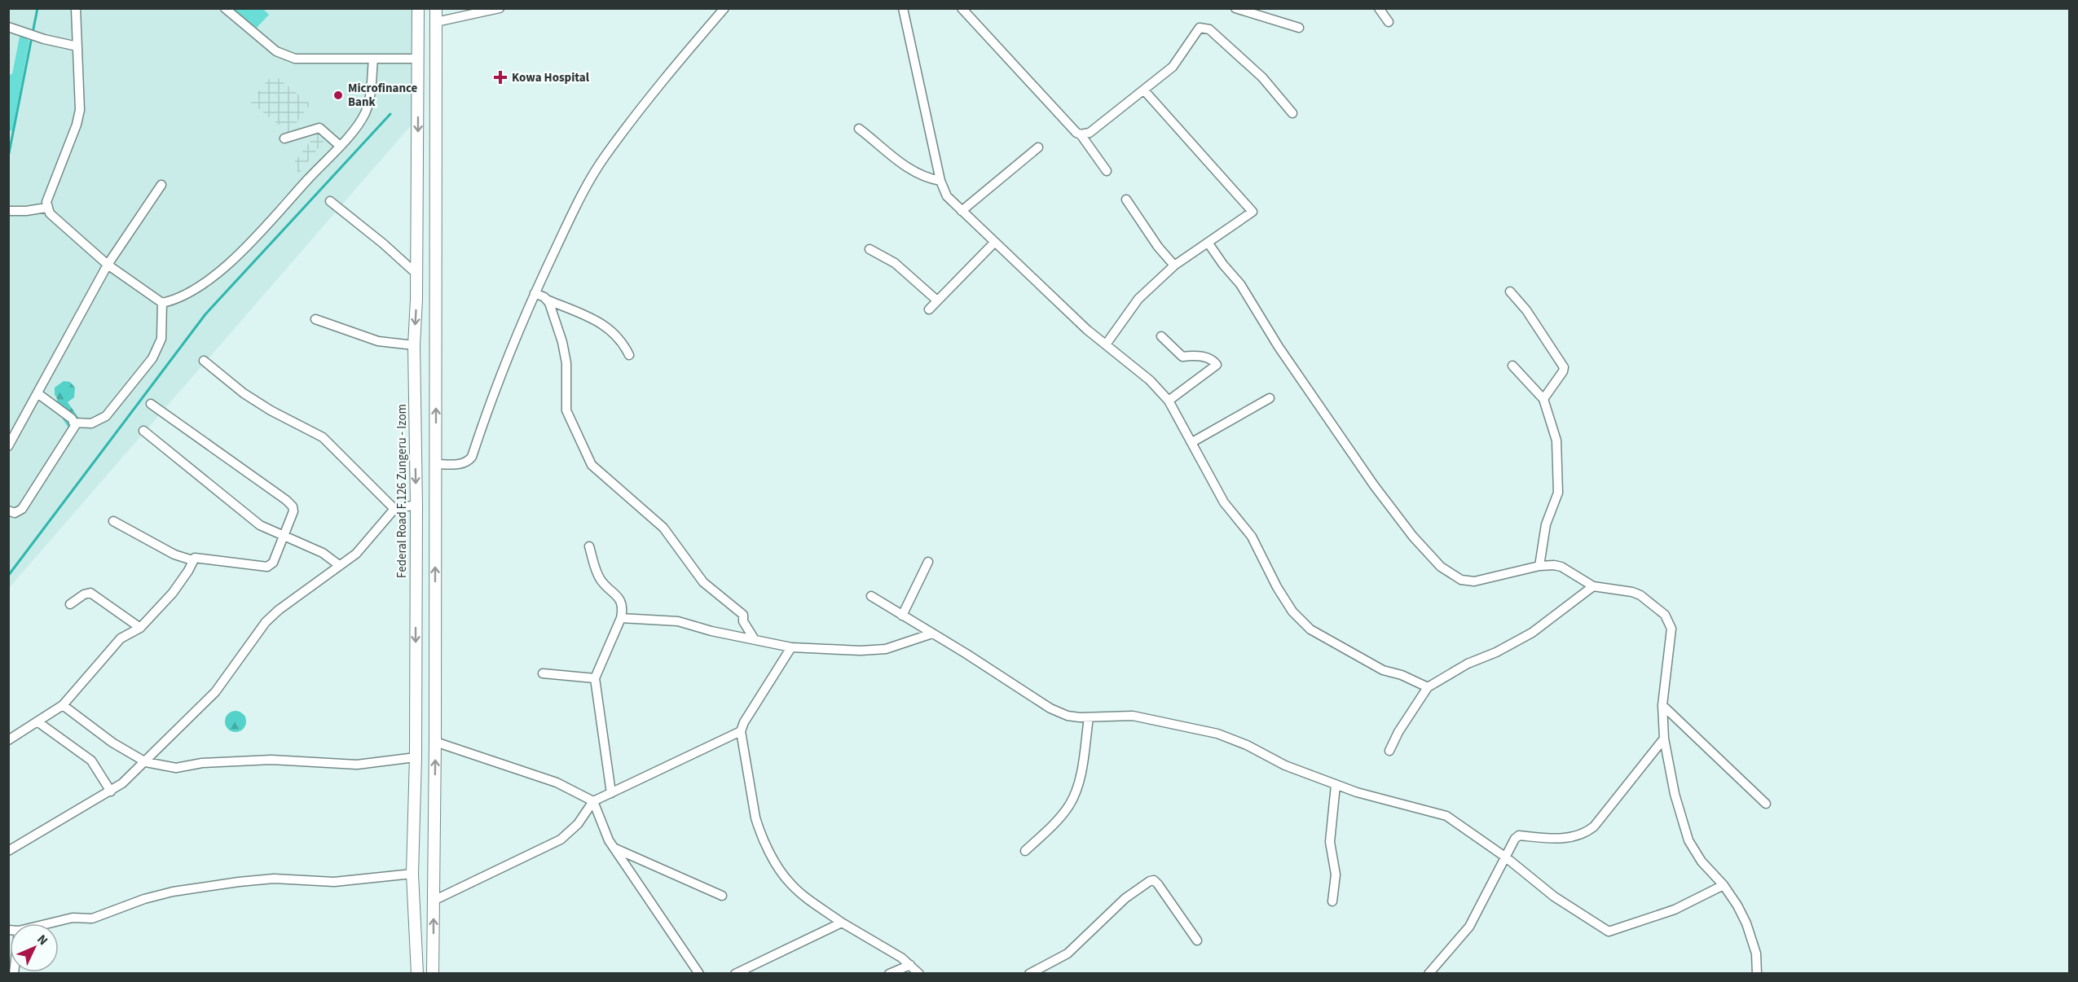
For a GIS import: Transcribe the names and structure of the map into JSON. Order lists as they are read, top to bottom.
{
  "streets": {
    "main road": ["Federal Road F.126 Zungeru - Izom"]
  },
  "places": {
    "health": ["Kowa Hospital"],
    "other": ["Microfinance Bank"]
  },
  "north": "top right"
}
